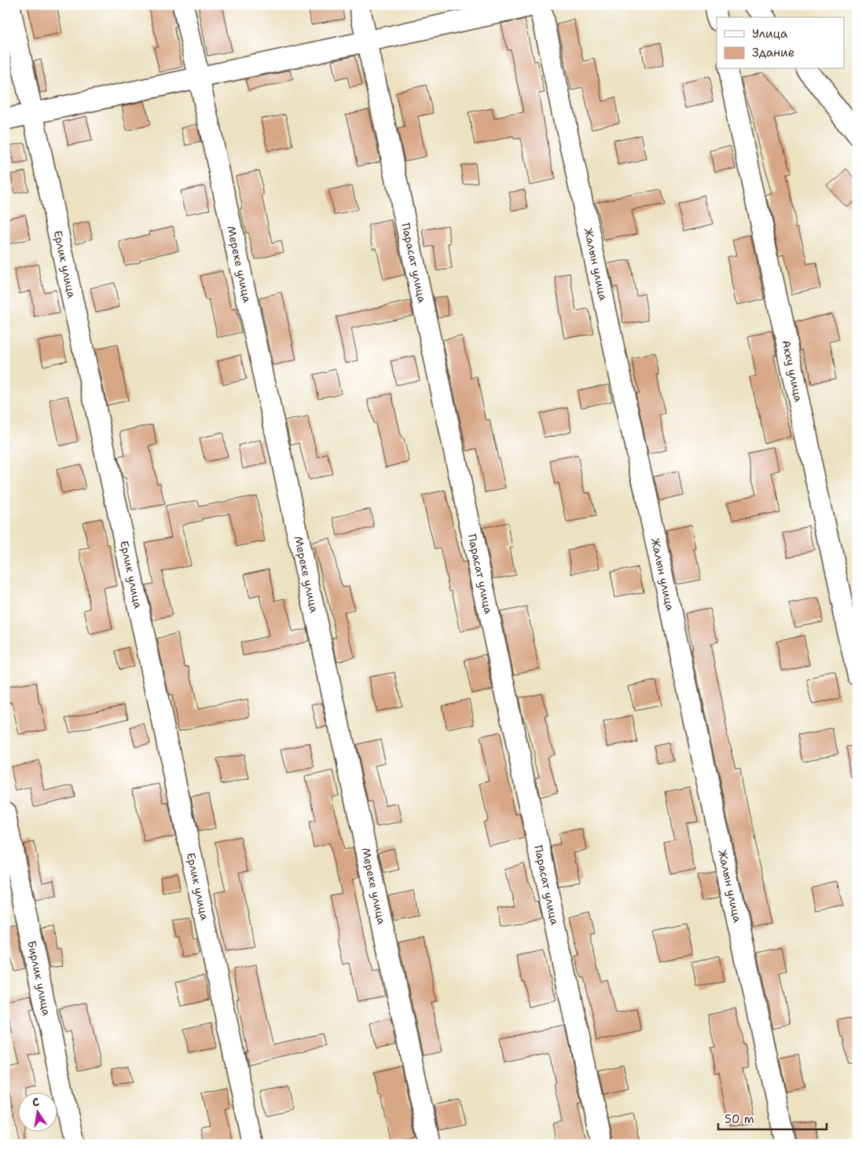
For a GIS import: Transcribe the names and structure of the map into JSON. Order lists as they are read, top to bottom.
{
  "streets": {
    "street": [
      "Ерлик улица",
      "Парасат улица",
      "Мереке улица",
      "Жалын улица",
      "Акку улица",
      "Бирлик улица"
    ]
  },
  "legend": ["Улица", "Здание"],
  "scale_bar": "50 m",
  "north": "top"
}
